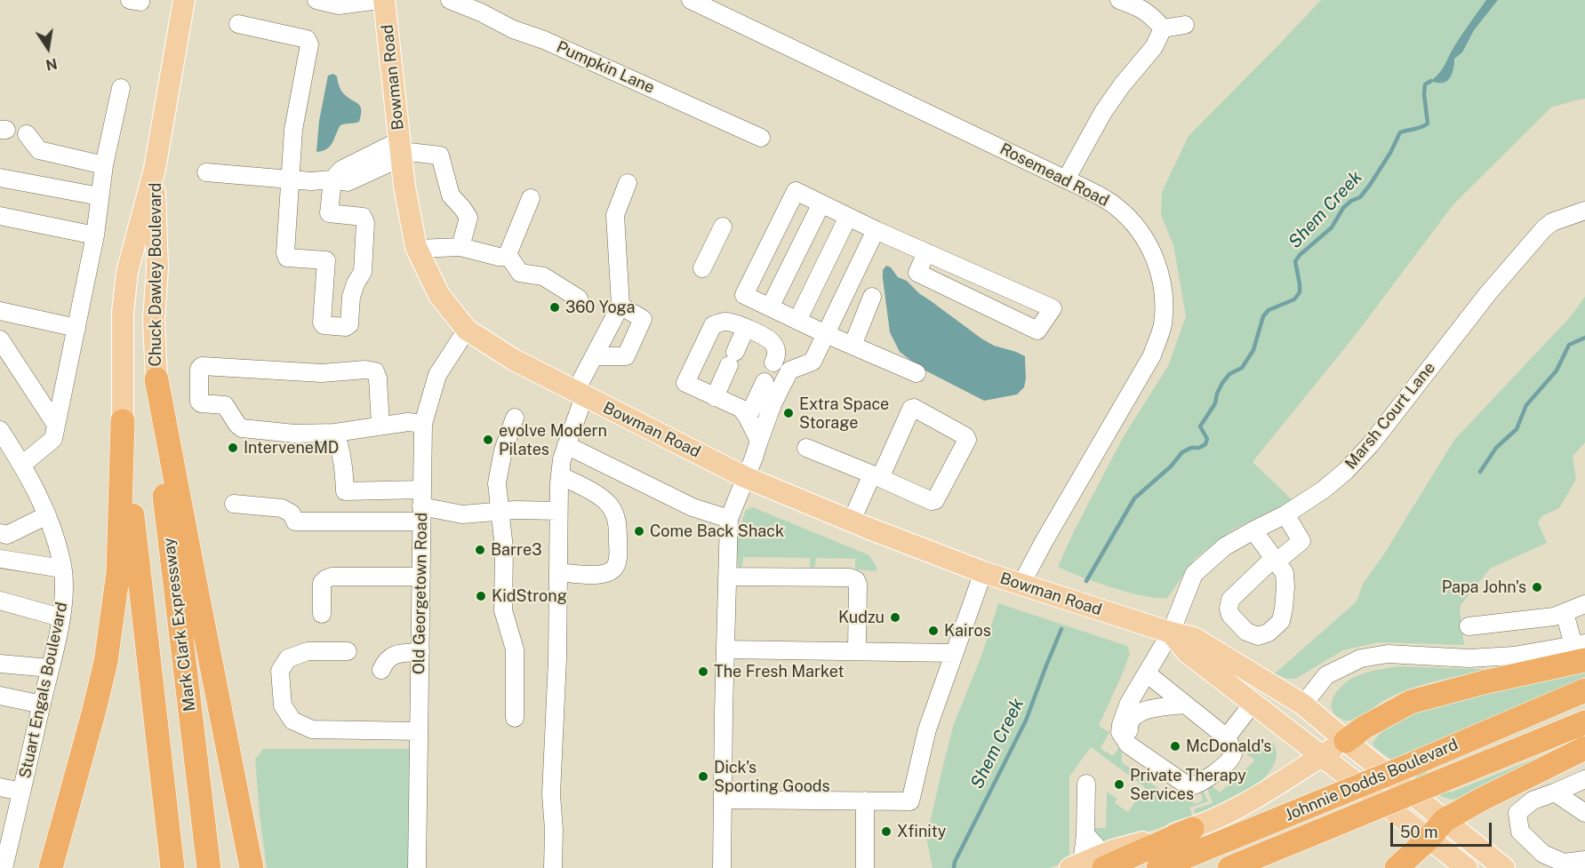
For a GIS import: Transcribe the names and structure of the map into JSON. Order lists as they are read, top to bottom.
{
  "streets": {
    "highway": ["Mark Clark Expressway", "Johnnie Dodds Boulevard"],
    "main road": ["Bowman Road", "Chuck Dawley Boulevard"],
    "street": [
      "Pumpkin Lane",
      "Rosemead Road",
      "Marsh Court Lane",
      "Old Georgetown Road",
      "Stuart Engals Boulevard"
    ]
  },
  "crossings": [
    ["Bowman Road", "Rosemead Road"],
    ["Bowman Road", "Marsh Court Lane"],
    ["Bowman Road", "Old Georgetown Road"],
    ["Bowman Road", "Johnnie Dodds Boulevard"],
    ["Chuck Dawley Boulevard", "Mark Clark Expressway"]
  ],
  "water": ["Shem Creek"],
  "places": [
    "360 Yoga",
    "Extra Space Storage",
    "evolve Modern Pilates",
    "InterveneMD",
    "Come Back Shack",
    "Barre3",
    "Papa John's",
    "KidStrong",
    "Kudzu",
    "Kairos",
    "The Fresh Market",
    "McDonald's",
    "Dick's Sporting Goods",
    "Private Therapy Services",
    "Xfinity"
  ],
  "scale_bar": "50 m",
  "north": "bottom"
}
